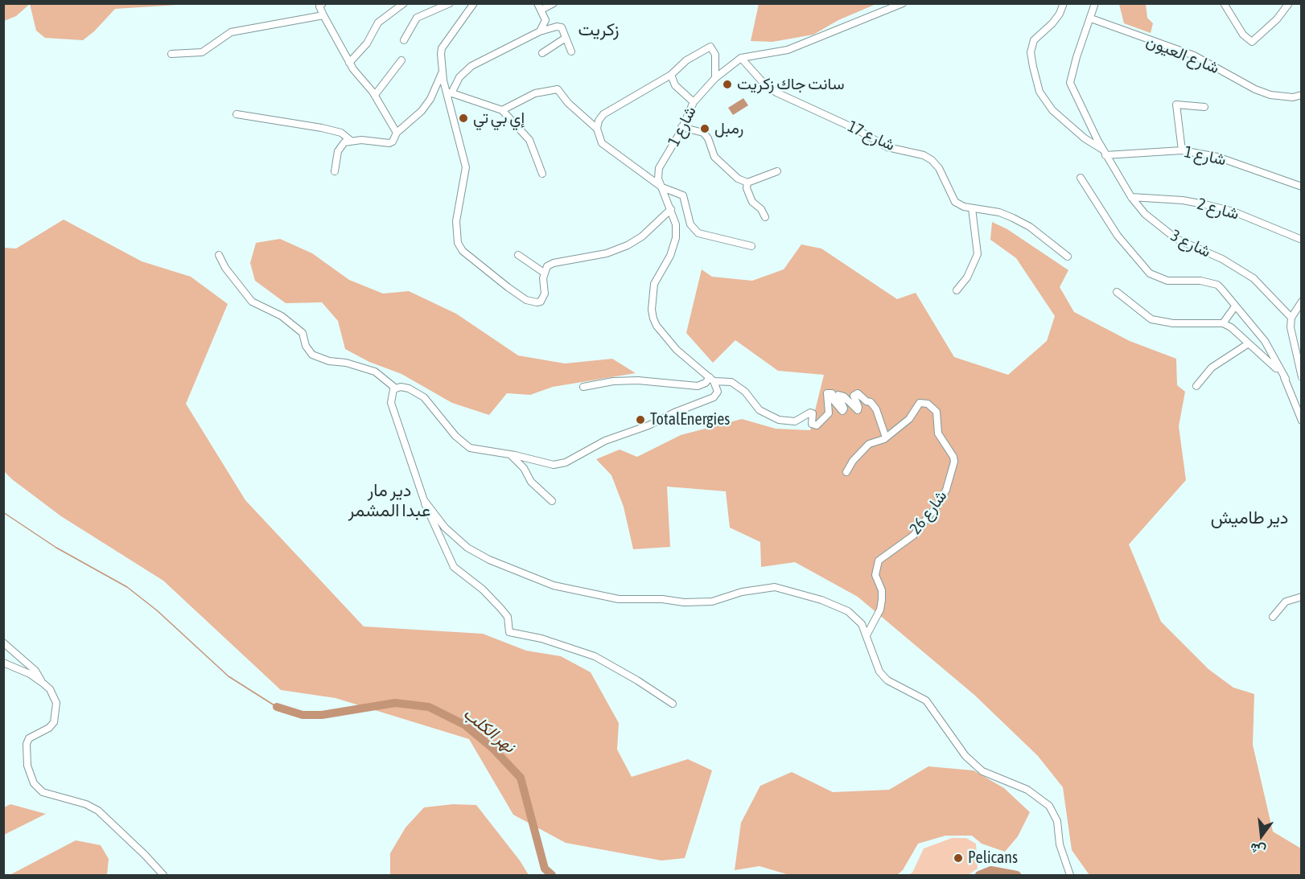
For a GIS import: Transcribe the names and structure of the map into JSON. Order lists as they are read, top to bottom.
{
  "streets": {
    "street": [
      "شارع العيون",
      "شارع 1",
      "شارع 17",
      "شارع 2",
      "شارع 3",
      "شارع 26"
    ]
  },
  "crossings": [
    ["شارع العيون", "شارع 3"],
    ["شارع 1", "شارع 17"],
    ["شارع 1", "شارع 3"],
    ["شارع 2", "شارع 3"]
  ],
  "districts": ["زكريت", "دير مار عبدا المشمر", "دير طاميش"],
  "water": ["نهر الكلب"],
  "places": [
    "سانت جاك زكريت",
    "إي بي تي",
    "رمبل",
    "TotalEnergies",
    "Pelicans"
  ],
  "north": "bottom"
}
